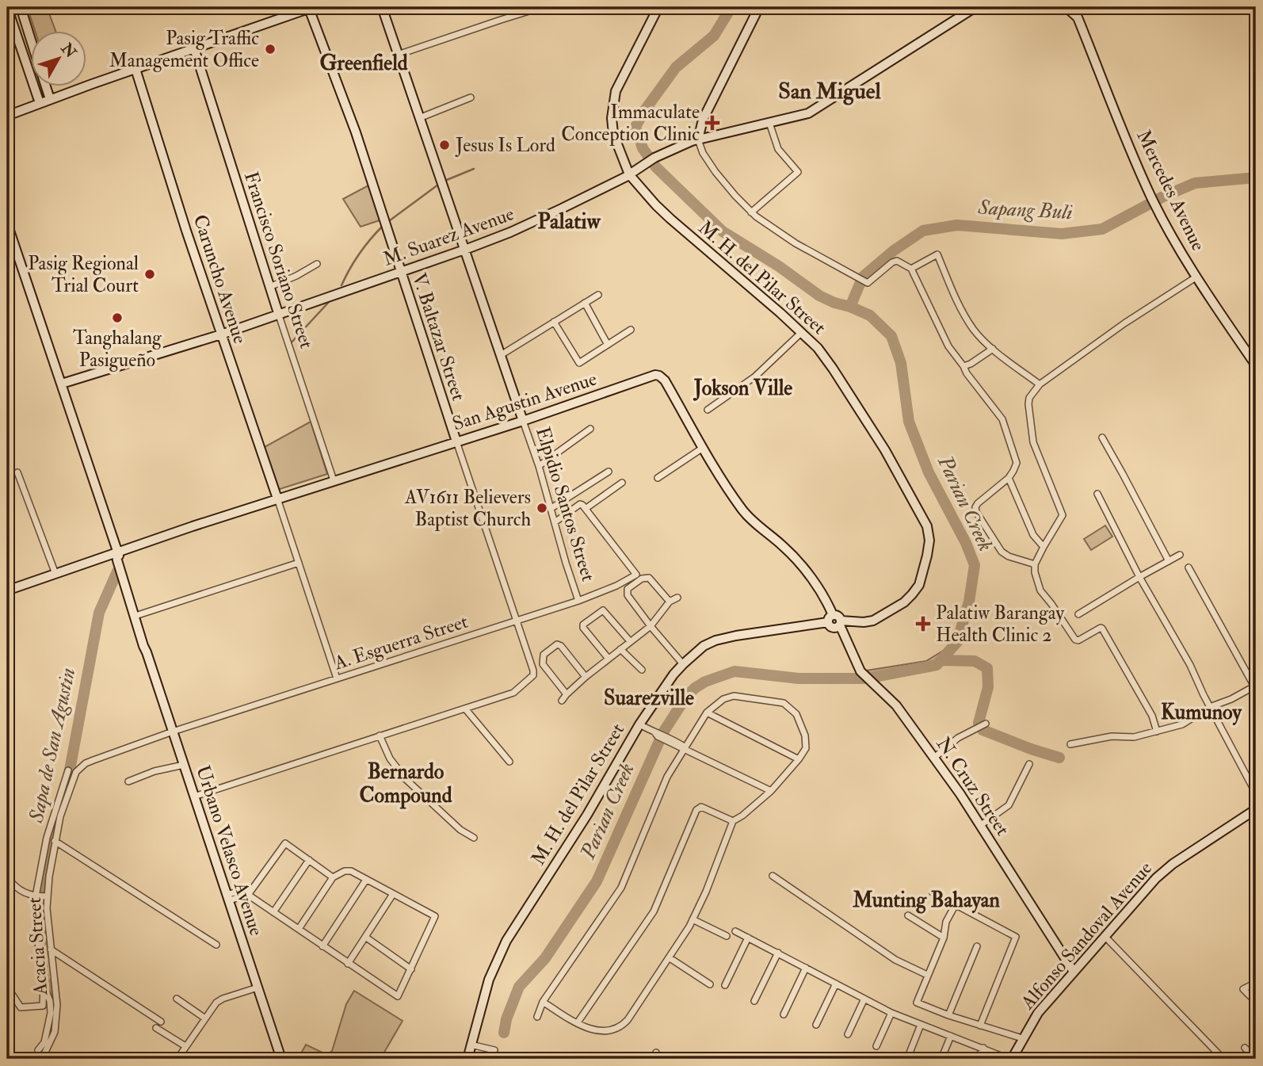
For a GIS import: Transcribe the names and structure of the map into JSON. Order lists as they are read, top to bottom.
{
  "streets": {
    "street": [
      "Mercedes Avenue",
      "M. Suarez Avenue",
      "Francisco Soriano Street",
      "M. H. del Pilar Street",
      "Caruncho Avenue",
      "V. Baltazar Street",
      "San Agustin Avenue",
      "Elpidio Santos Street",
      "A. Esguerra Street",
      "N. Cruz Street",
      "Urbano Velasco Avenue",
      "Alfonso Sandoval Avenue",
      "Acacia Street"
    ]
  },
  "crossings": [
    ["M. Suarez Avenue", "Francisco Soriano Street"],
    ["M. Suarez Avenue", "M. H. del Pilar Street"],
    ["M. Suarez Avenue", "Caruncho Avenue"],
    ["M. Suarez Avenue", "V. Baltazar Street"],
    ["M. Suarez Avenue", "Elpidio Santos Street"],
    ["Francisco Soriano Street", "San Agustin Avenue"],
    ["M. H. del Pilar Street", "San Agustin Avenue"],
    ["M. H. del Pilar Street", "N. Cruz Street"],
    ["Caruncho Avenue", "San Agustin Avenue"],
    ["V. Baltazar Street", "San Agustin Avenue"],
    ["V. Baltazar Street", "A. Esguerra Street"],
    ["San Agustin Avenue", "Elpidio Santos Street"],
    ["San Agustin Avenue", "Urbano Velasco Avenue"],
    ["Elpidio Santos Street", "A. Esguerra Street"],
    ["A. Esguerra Street", "Urbano Velasco Avenue"],
    ["A. Esguerra Street", "Acacia Street"],
    ["N. Cruz Street", "Alfonso Sandoval Avenue"],
    ["Urbano Velasco Avenue", "Acacia Street"]
  ],
  "districts": [
    "Greenfield",
    "San Miguel",
    "Palatiw",
    "Jokson Ville",
    "Suarezville",
    "Kumunoy",
    "Bernardo Compound",
    "Munting Bahayan"
  ],
  "water": ["Sapang Buli", "Parian Creek", "Sapa de San Agustin"],
  "places": {
    "other": [
      "Pasig Traffic Management Office",
      "Jesus Is Lord",
      "Pasig Regional Trial Court",
      "Tanghalang Pasigueño",
      "AV1611 Believers Baptist Church"
    ],
    "health": ["Immaculate Conception Clinic", "Palatiw Barangay Health Clinic 2"]
  },
  "north": "top right"
}
